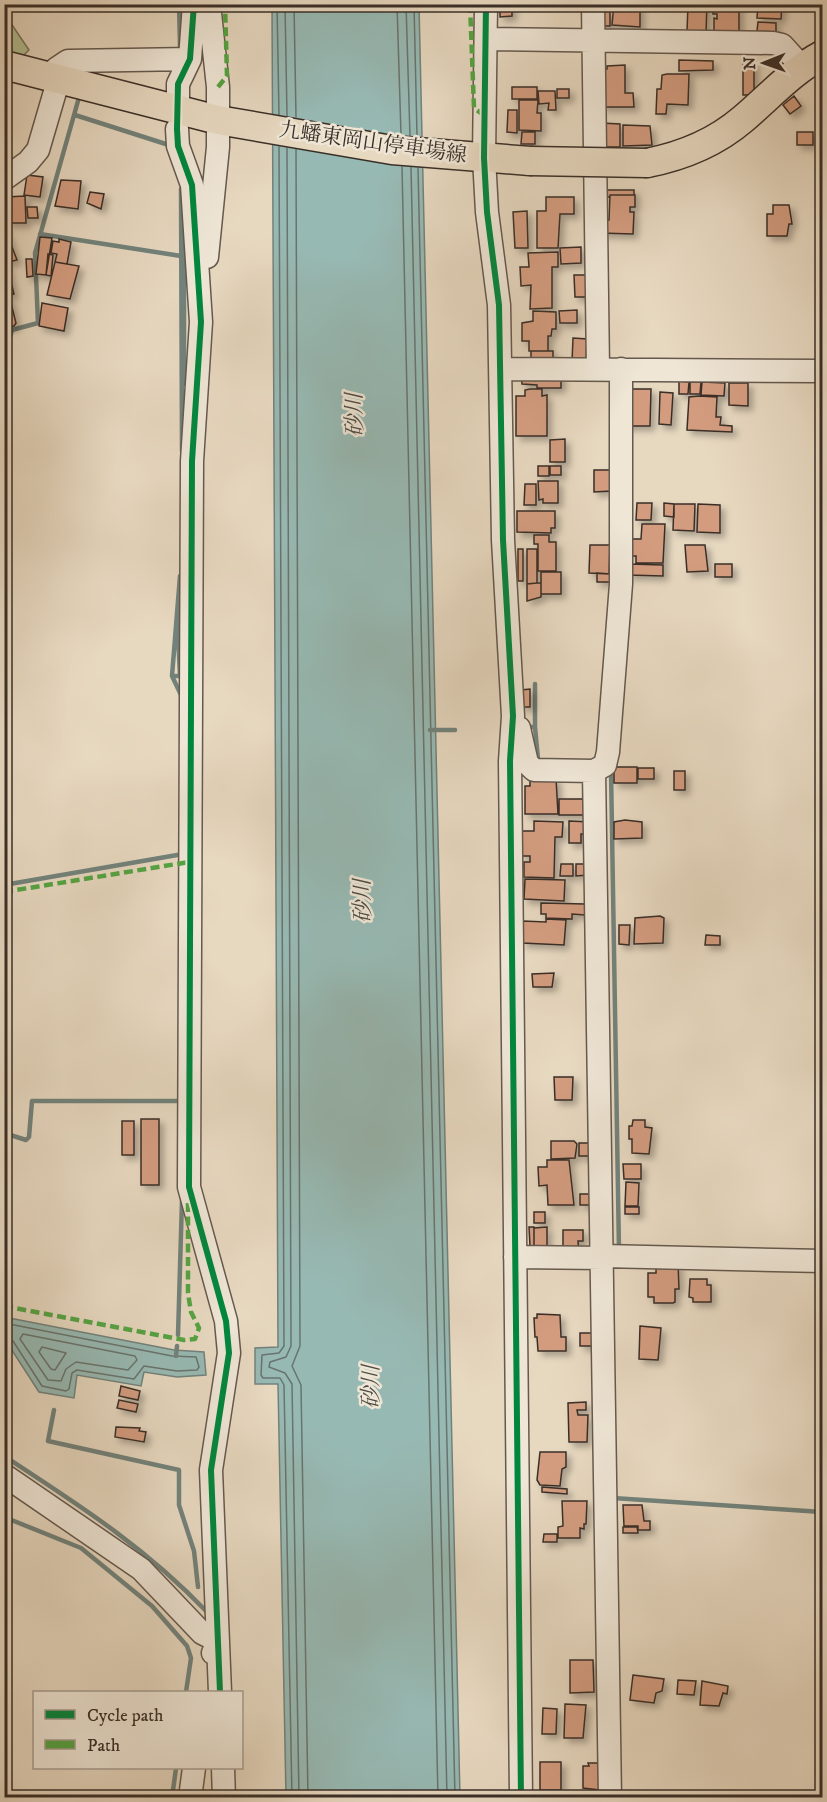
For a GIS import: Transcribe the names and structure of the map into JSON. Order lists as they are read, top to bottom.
{
  "streets": {
    "main road": ["九蟠東岡山停車場線"]
  },
  "water": ["砂川"],
  "legend": ["Cycle path", "Path"],
  "north": "left"
}
